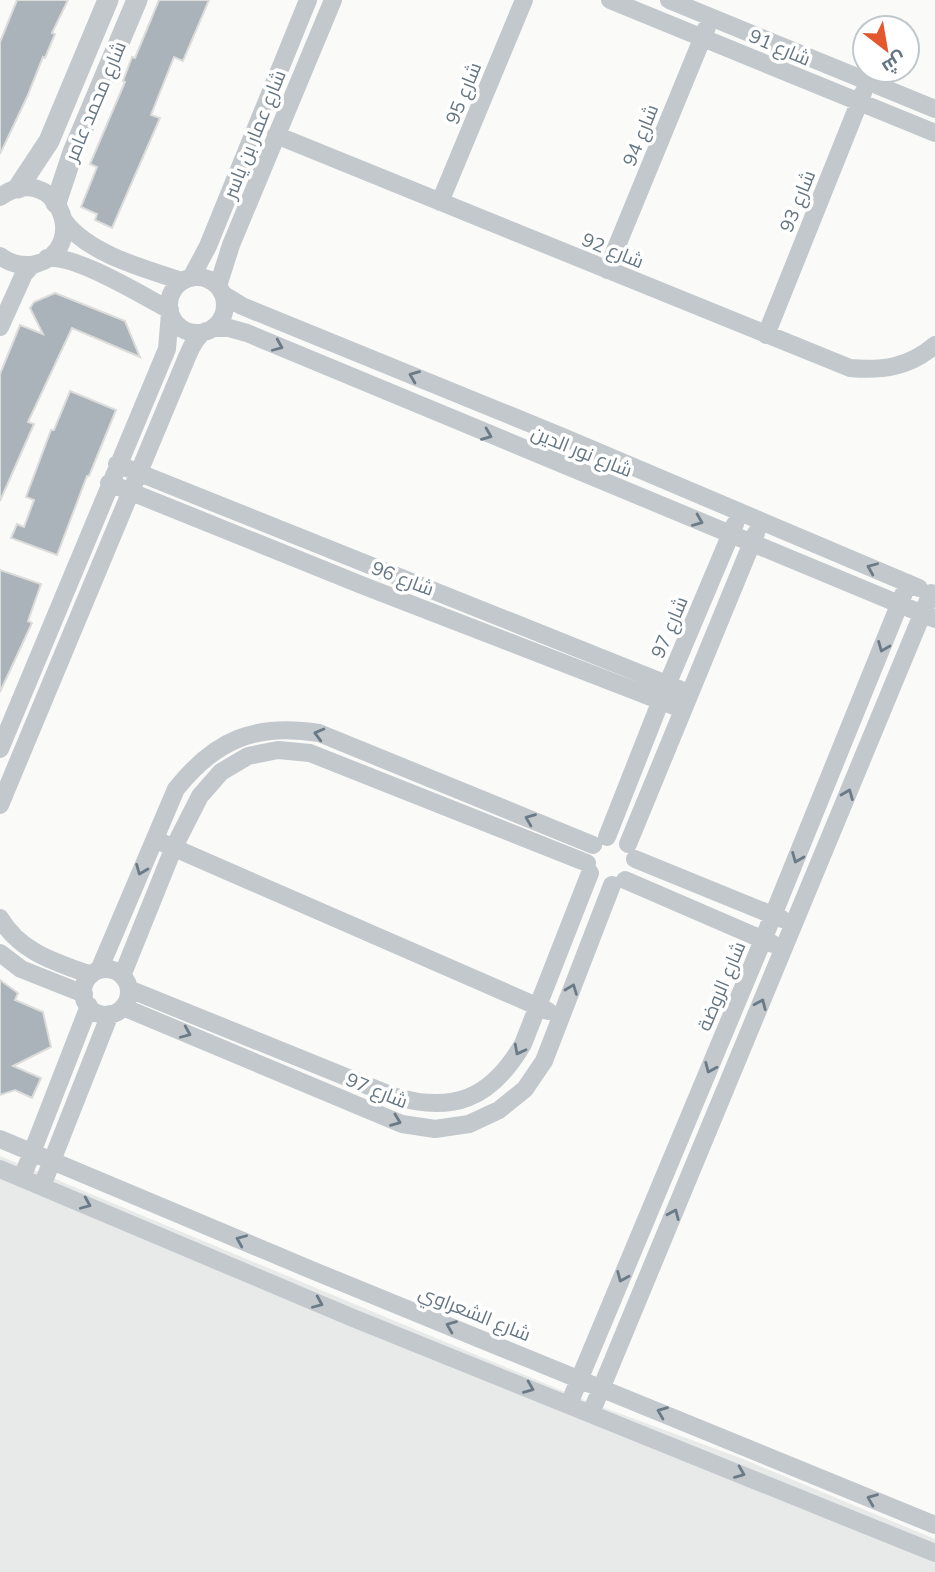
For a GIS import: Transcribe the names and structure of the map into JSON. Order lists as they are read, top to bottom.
{
  "streets": {
    "street": [
      "شارع 91",
      "شارع 95",
      "شارع محمد عامر",
      "شارع عمار بن ياسر",
      "شارع 94",
      "شارع 93",
      "شارع 92",
      "شارع نور الدين",
      "شارع 96",
      "شارع 97",
      "شارع الروضة",
      "شارع الشعراوي"
    ]
  },
  "crossings": [
    ["شارع 91", "شارع 94"],
    ["شارع 91", "شارع 93"],
    ["شارع 95", "شارع 92"],
    ["شارع عمار بن ياسر", "شارع 92"],
    ["شارع عمار بن ياسر", "شارع نور الدين"],
    ["شارع 94", "شارع 92"],
    ["شارع 93", "شارع 92"],
    ["شارع نور الدين", "شارع 97"],
    ["شارع نور الدين", "شارع الروضة"],
    ["شارع 96", "شارع 97"],
    ["شارع الروضة", "شارع الشعراوي"]
  ],
  "north": "bottom right"
}
